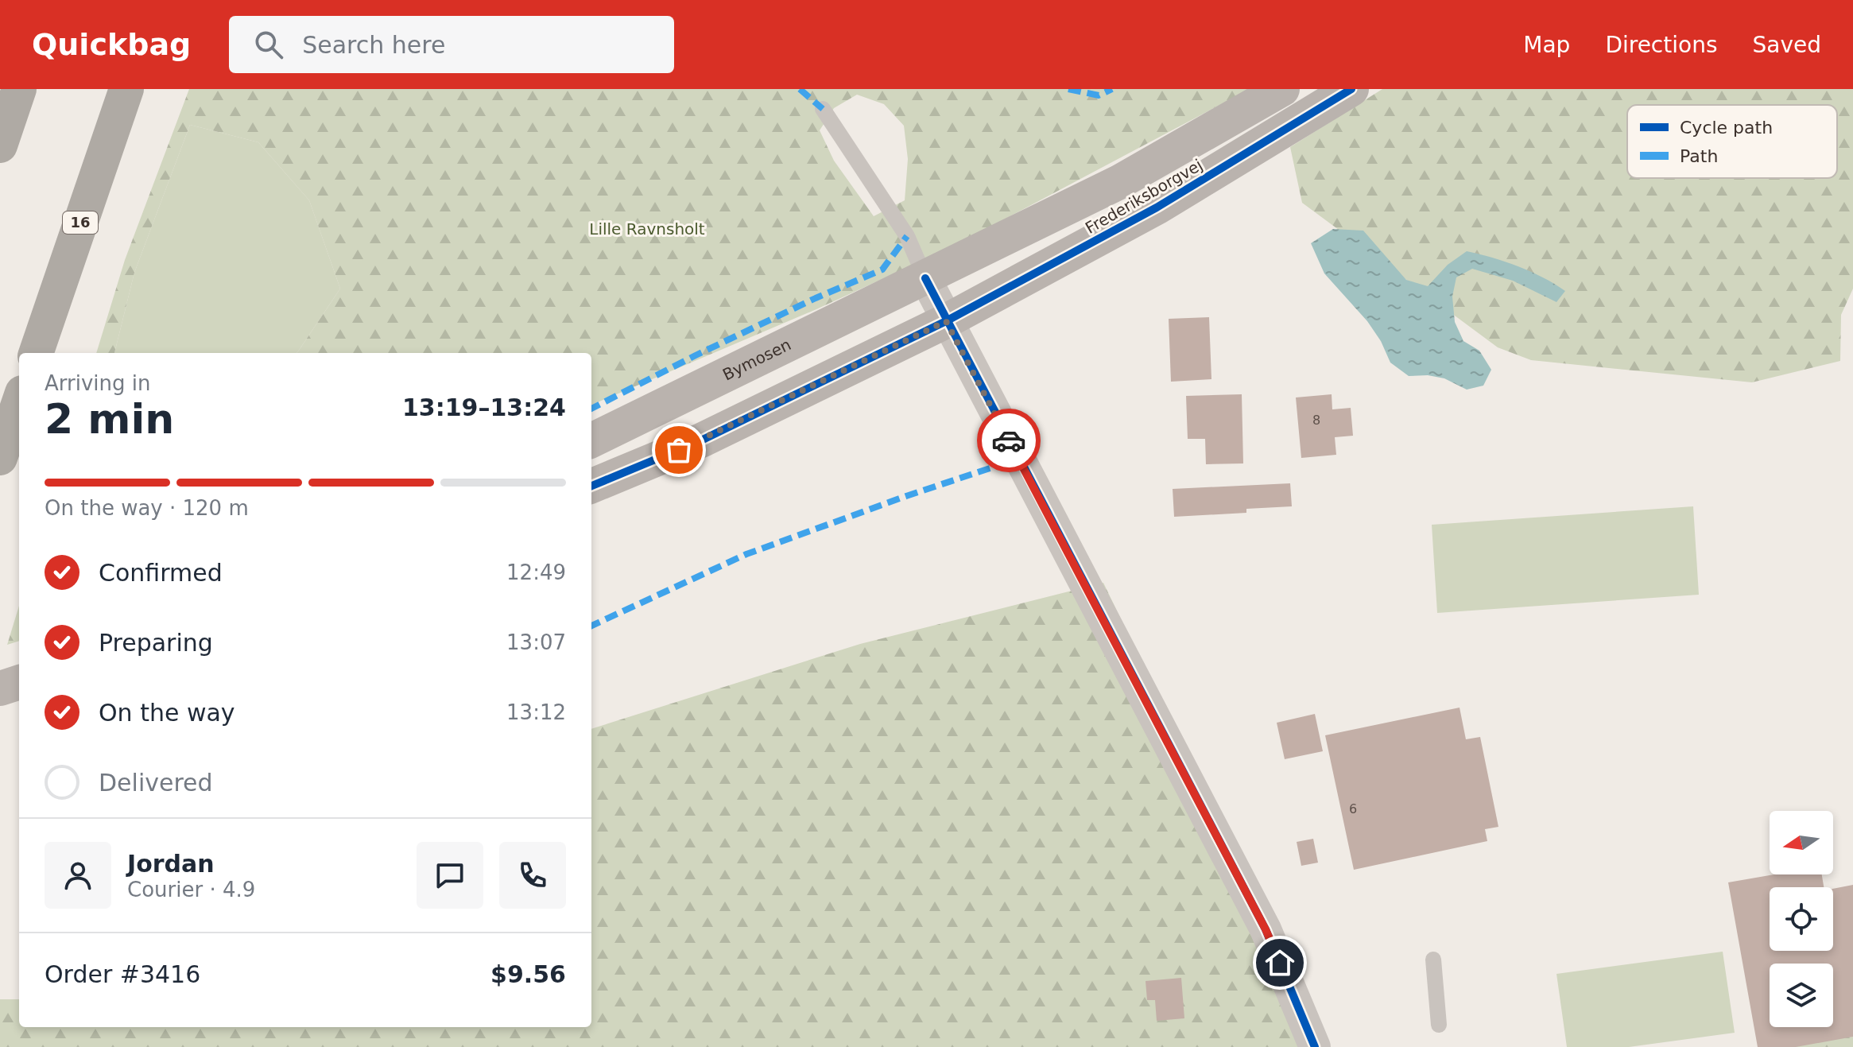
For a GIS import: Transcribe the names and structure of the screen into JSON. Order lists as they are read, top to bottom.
{
  "streets": {
    "highway": ["16"],
    "street": ["Frederiksborgvej", "Bymosen"]
  },
  "crossings": [
    ["Frederiksborgvej", "Bymosen"]
  ],
  "parks": ["Lille Ravnsholt"],
  "house_numbers": ["8", "6"],
  "legend": ["Cycle path", "Path"],
  "north": "left",
  "page": {
    "header": "Quickbag",
    "search": "Search here",
    "nav": ["Map", "Directions", "Saved"],
    "heading": ["2 min", "Arriving in", "13:19–13:24"],
    "panel": [
      "Jordan",
      "Courier · 4.9",
      "Order #3416",
      "$9.56"
    ],
    "bar": "On the way · 120 m",
    "list": [
      ["Confirmed", "12:49"],
      ["Preparing", "13:07"],
      ["On the way", "13:12"],
      "Delivered"
    ]
  }
}
